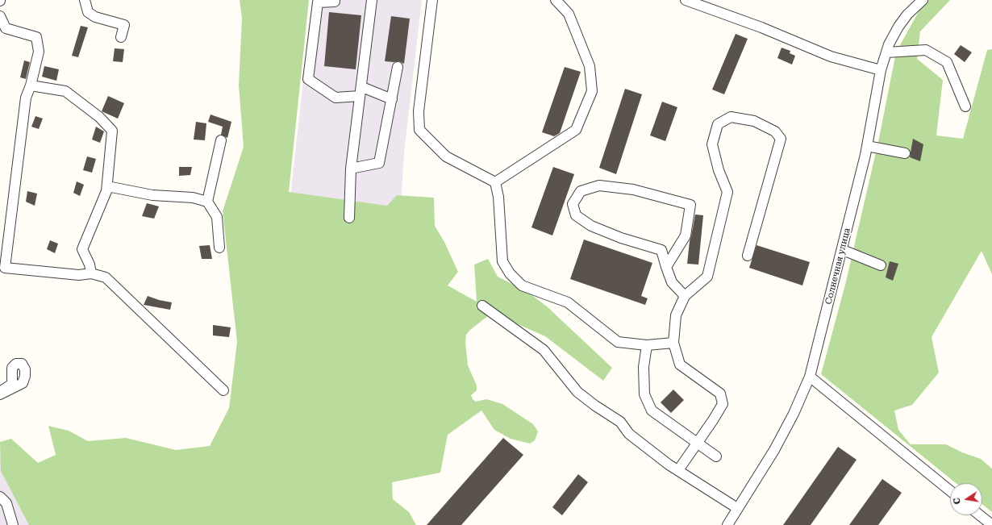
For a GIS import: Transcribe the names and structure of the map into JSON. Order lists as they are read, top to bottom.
{
  "streets": {
    "street": ["Солнечная улица"]
  },
  "north": "left"
}
